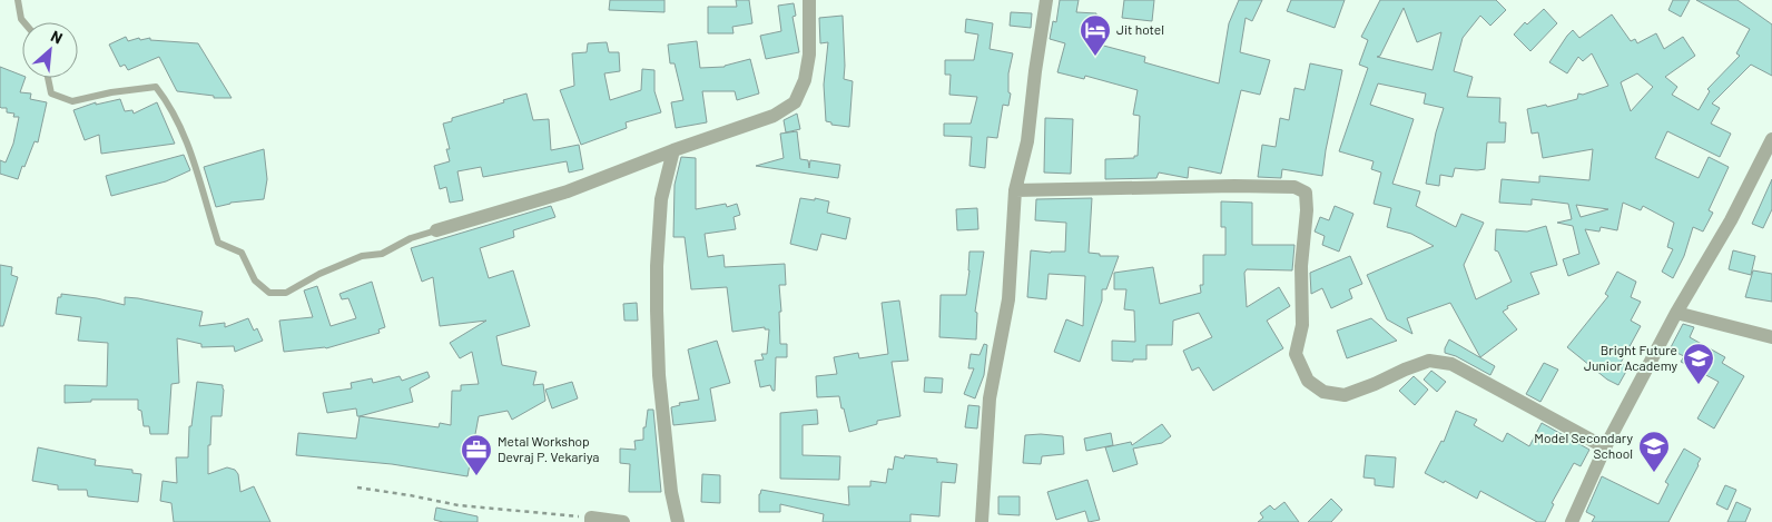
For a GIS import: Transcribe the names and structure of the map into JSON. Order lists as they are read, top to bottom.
{
  "places": {
    "hotel": ["Jit hotel"],
    "school or university": ["Bright Future Junior Academy", "Model Secondary School"],
    "office": ["Metal Workshop Devraj P. Vekariya"]
  },
  "north": "top right"
}
